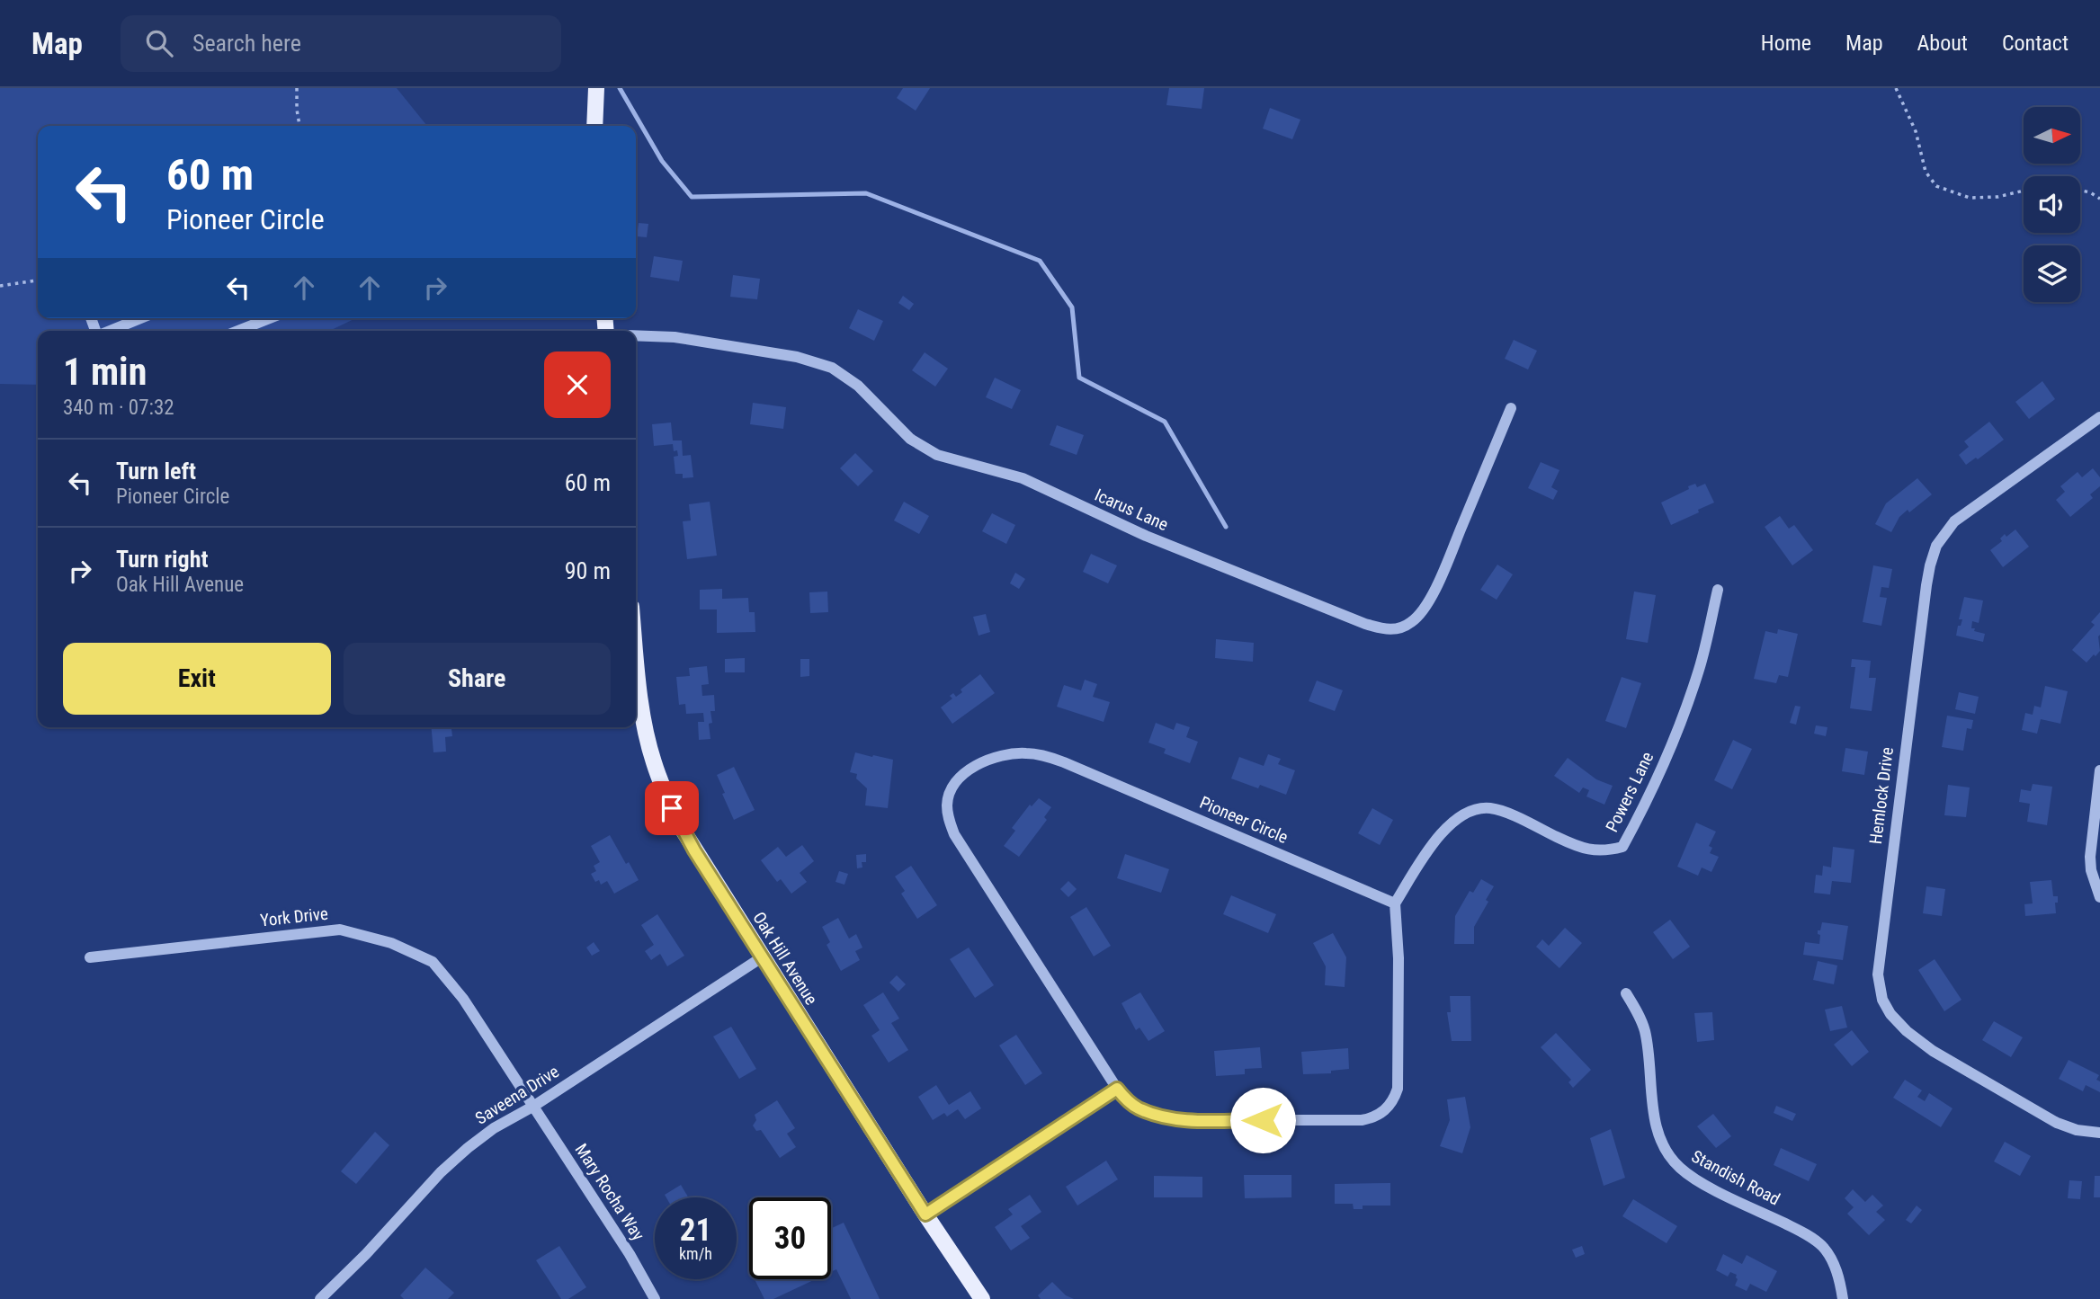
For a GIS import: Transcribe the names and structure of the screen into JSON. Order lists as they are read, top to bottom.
{
  "streets": {
    "main road": ["Oak Hill Avenue"],
    "street": [
      "Icarus Lane",
      "Powers Lane",
      "Hemlock Drive",
      "Pioneer Circle",
      "York Drive",
      "Saveena Drive",
      "Standish Road",
      "Mary Rocha Way"
    ]
  },
  "crossings": [
    ["Powers Lane", "Pioneer Circle"],
    ["York Drive", "Saveena Drive"],
    ["York Drive", "Mary Rocha Way"],
    ["Oak Hill Avenue", "Saveena Drive"],
    ["Saveena Drive", "Mary Rocha Way"]
  ],
  "north": "right",
  "page": {
    "header": "Map",
    "search": "Search here",
    "nav": [
      "Home",
      "Map",
      "About",
      "Contact"
    ],
    "turn": ["60 m", "Pioneer Circle"],
    "heading": ["1 min", "340 m · 07:32"],
    "list": [
      {
        "name": "Turn left",
        "note": "Pioneer Circle",
        "value": "60 m"
      },
      {
        "name": "Turn right",
        "note": "Oak Hill Avenue",
        "value": "90 m"
      }
    ],
    "buttons": ["Exit", "Share"],
    "speed": "21 km/h",
    "limit": "30"
  }
}
